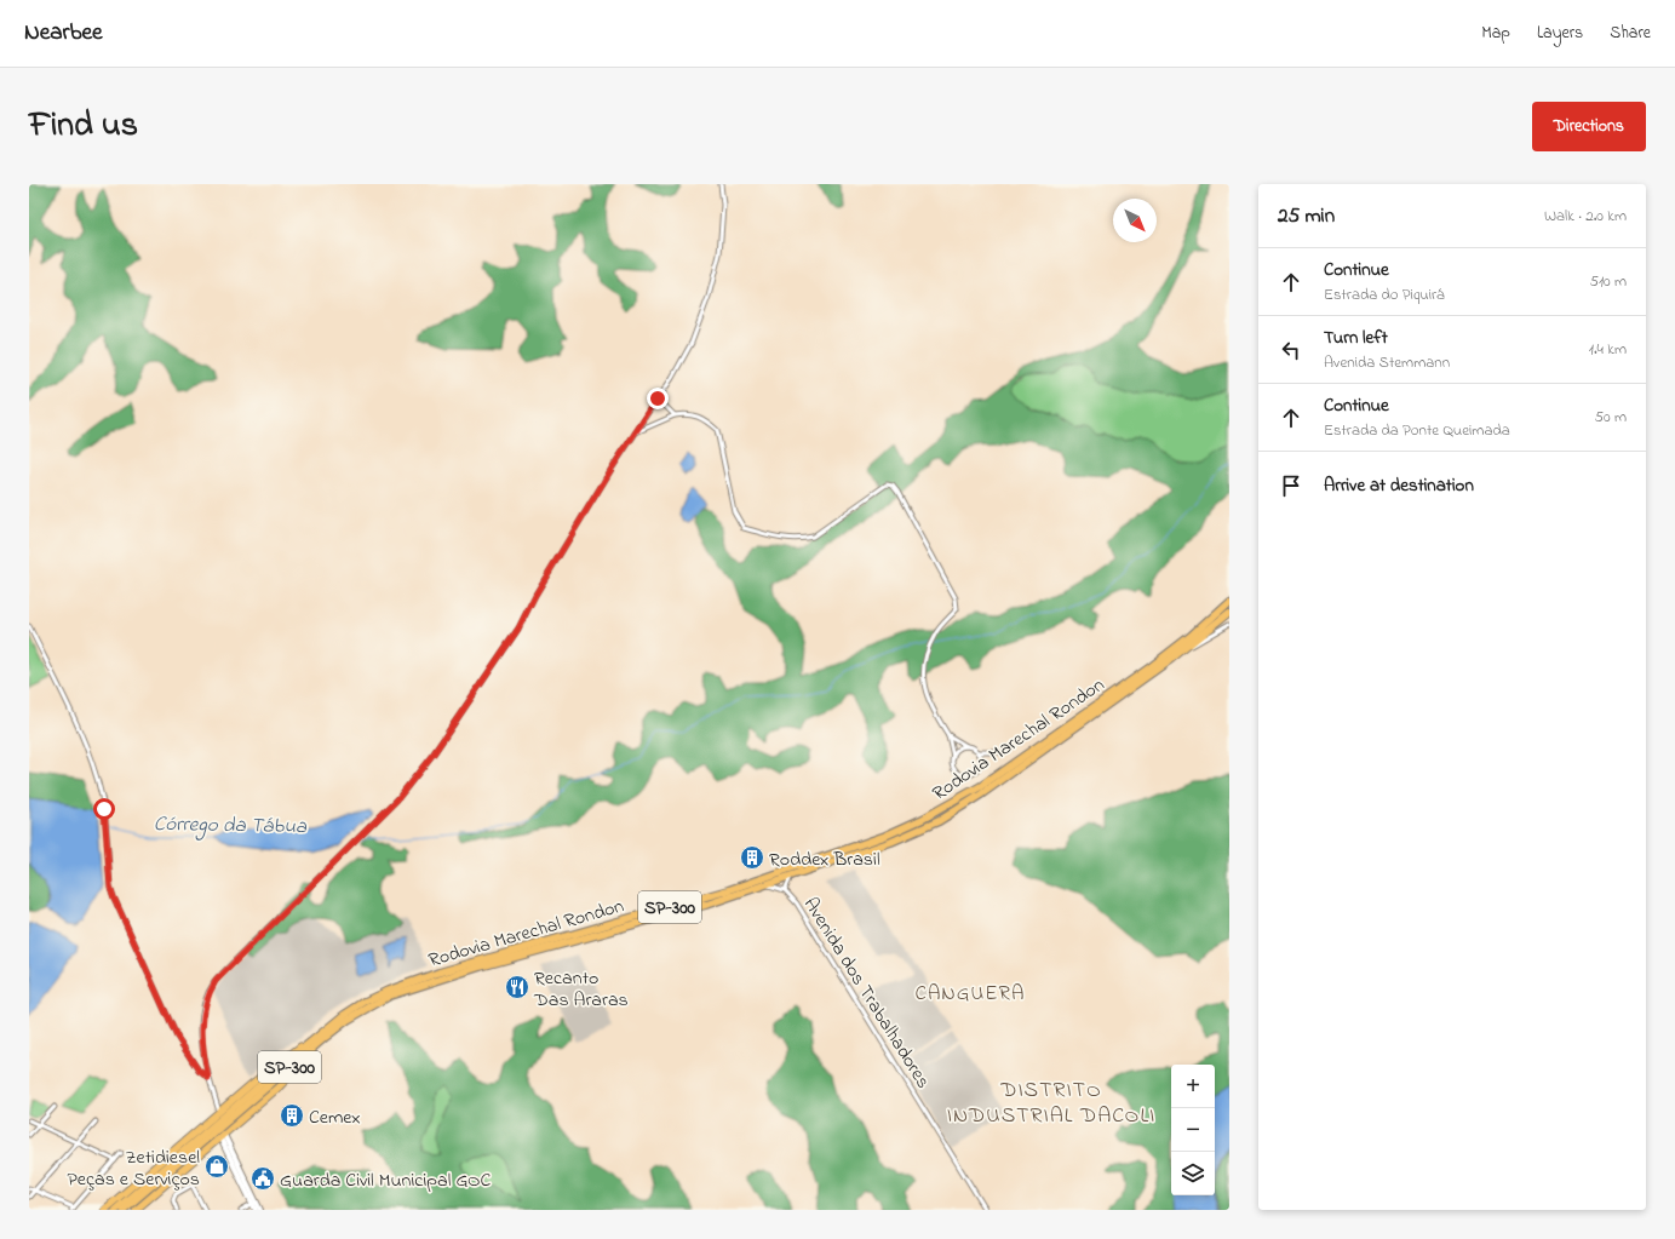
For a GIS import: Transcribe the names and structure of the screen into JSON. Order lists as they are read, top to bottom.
{
  "streets": {
    "highway": ["Rodovia Marechal Rondon", "SP-300"],
    "street": ["Avenida dos Trabalhadores"]
  },
  "crossings": [
    ["Rodovia Marechal Rondon", "Avenida dos Trabalhadores"]
  ],
  "districts": ["CANGUERA", "DISTRITO INDUSTRIAL DACOLI"],
  "water": ["Córrego da Tábua"],
  "places": {
    "building": ["Roddex Brasil", "Cemex"],
    "restaurant": ["Recanto Das Araras"],
    "shop": ["Zetidiesel Peças e Serviços"],
    "public building": ["Guarda Civil Municipal GOC"]
  },
  "north": "bottom right",
  "page": {
    "header": "Nearbee",
    "nav": ["Map", "Layers", "Share"],
    "title": "Find us",
    "buttons": "Directions",
    "heading": ["25 min", "Walk · 2.0 km"],
    "list": [
      ["Continue", "Estrada do Piquirá", "510 m"],
      ["Turn left", "Avenida Stemmann", "1.4 km"],
      ["Continue", "Estrada da Ponte Queimada", "50 m"],
      "Arrive at destination"
    ],
    "map_buttons": ["+", "−"]
  }
}
